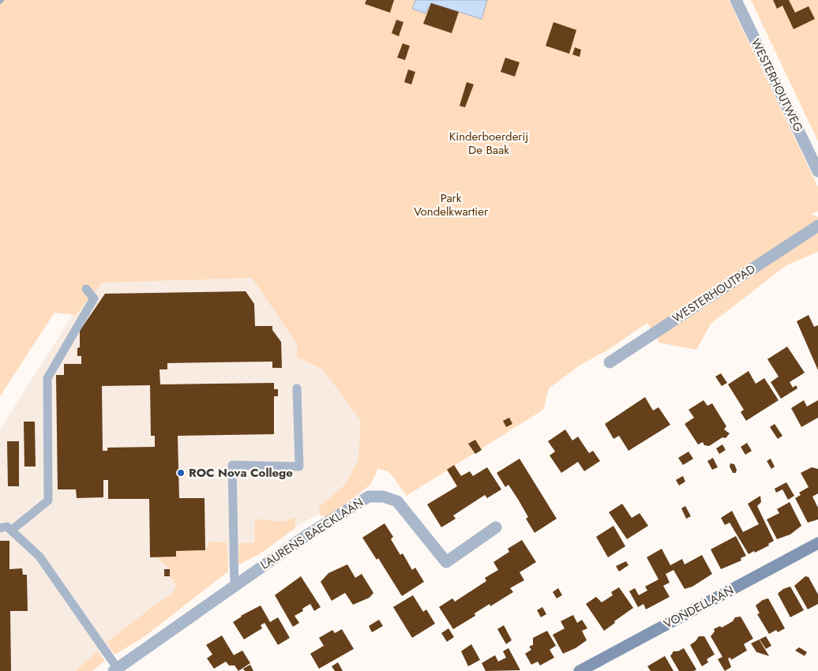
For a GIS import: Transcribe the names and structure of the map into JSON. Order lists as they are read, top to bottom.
{
  "streets": {
    "street": [
      "WESTERHOUTWEG",
      "WESTERHOUTPAD",
      "LAURENS BAECKLAAN",
      "VONDELLAAN"
    ]
  },
  "parks": ["Kinderboerderij De Baak", "Park Vondelkwartier"],
  "places": ["ROC Nova College"]
}
